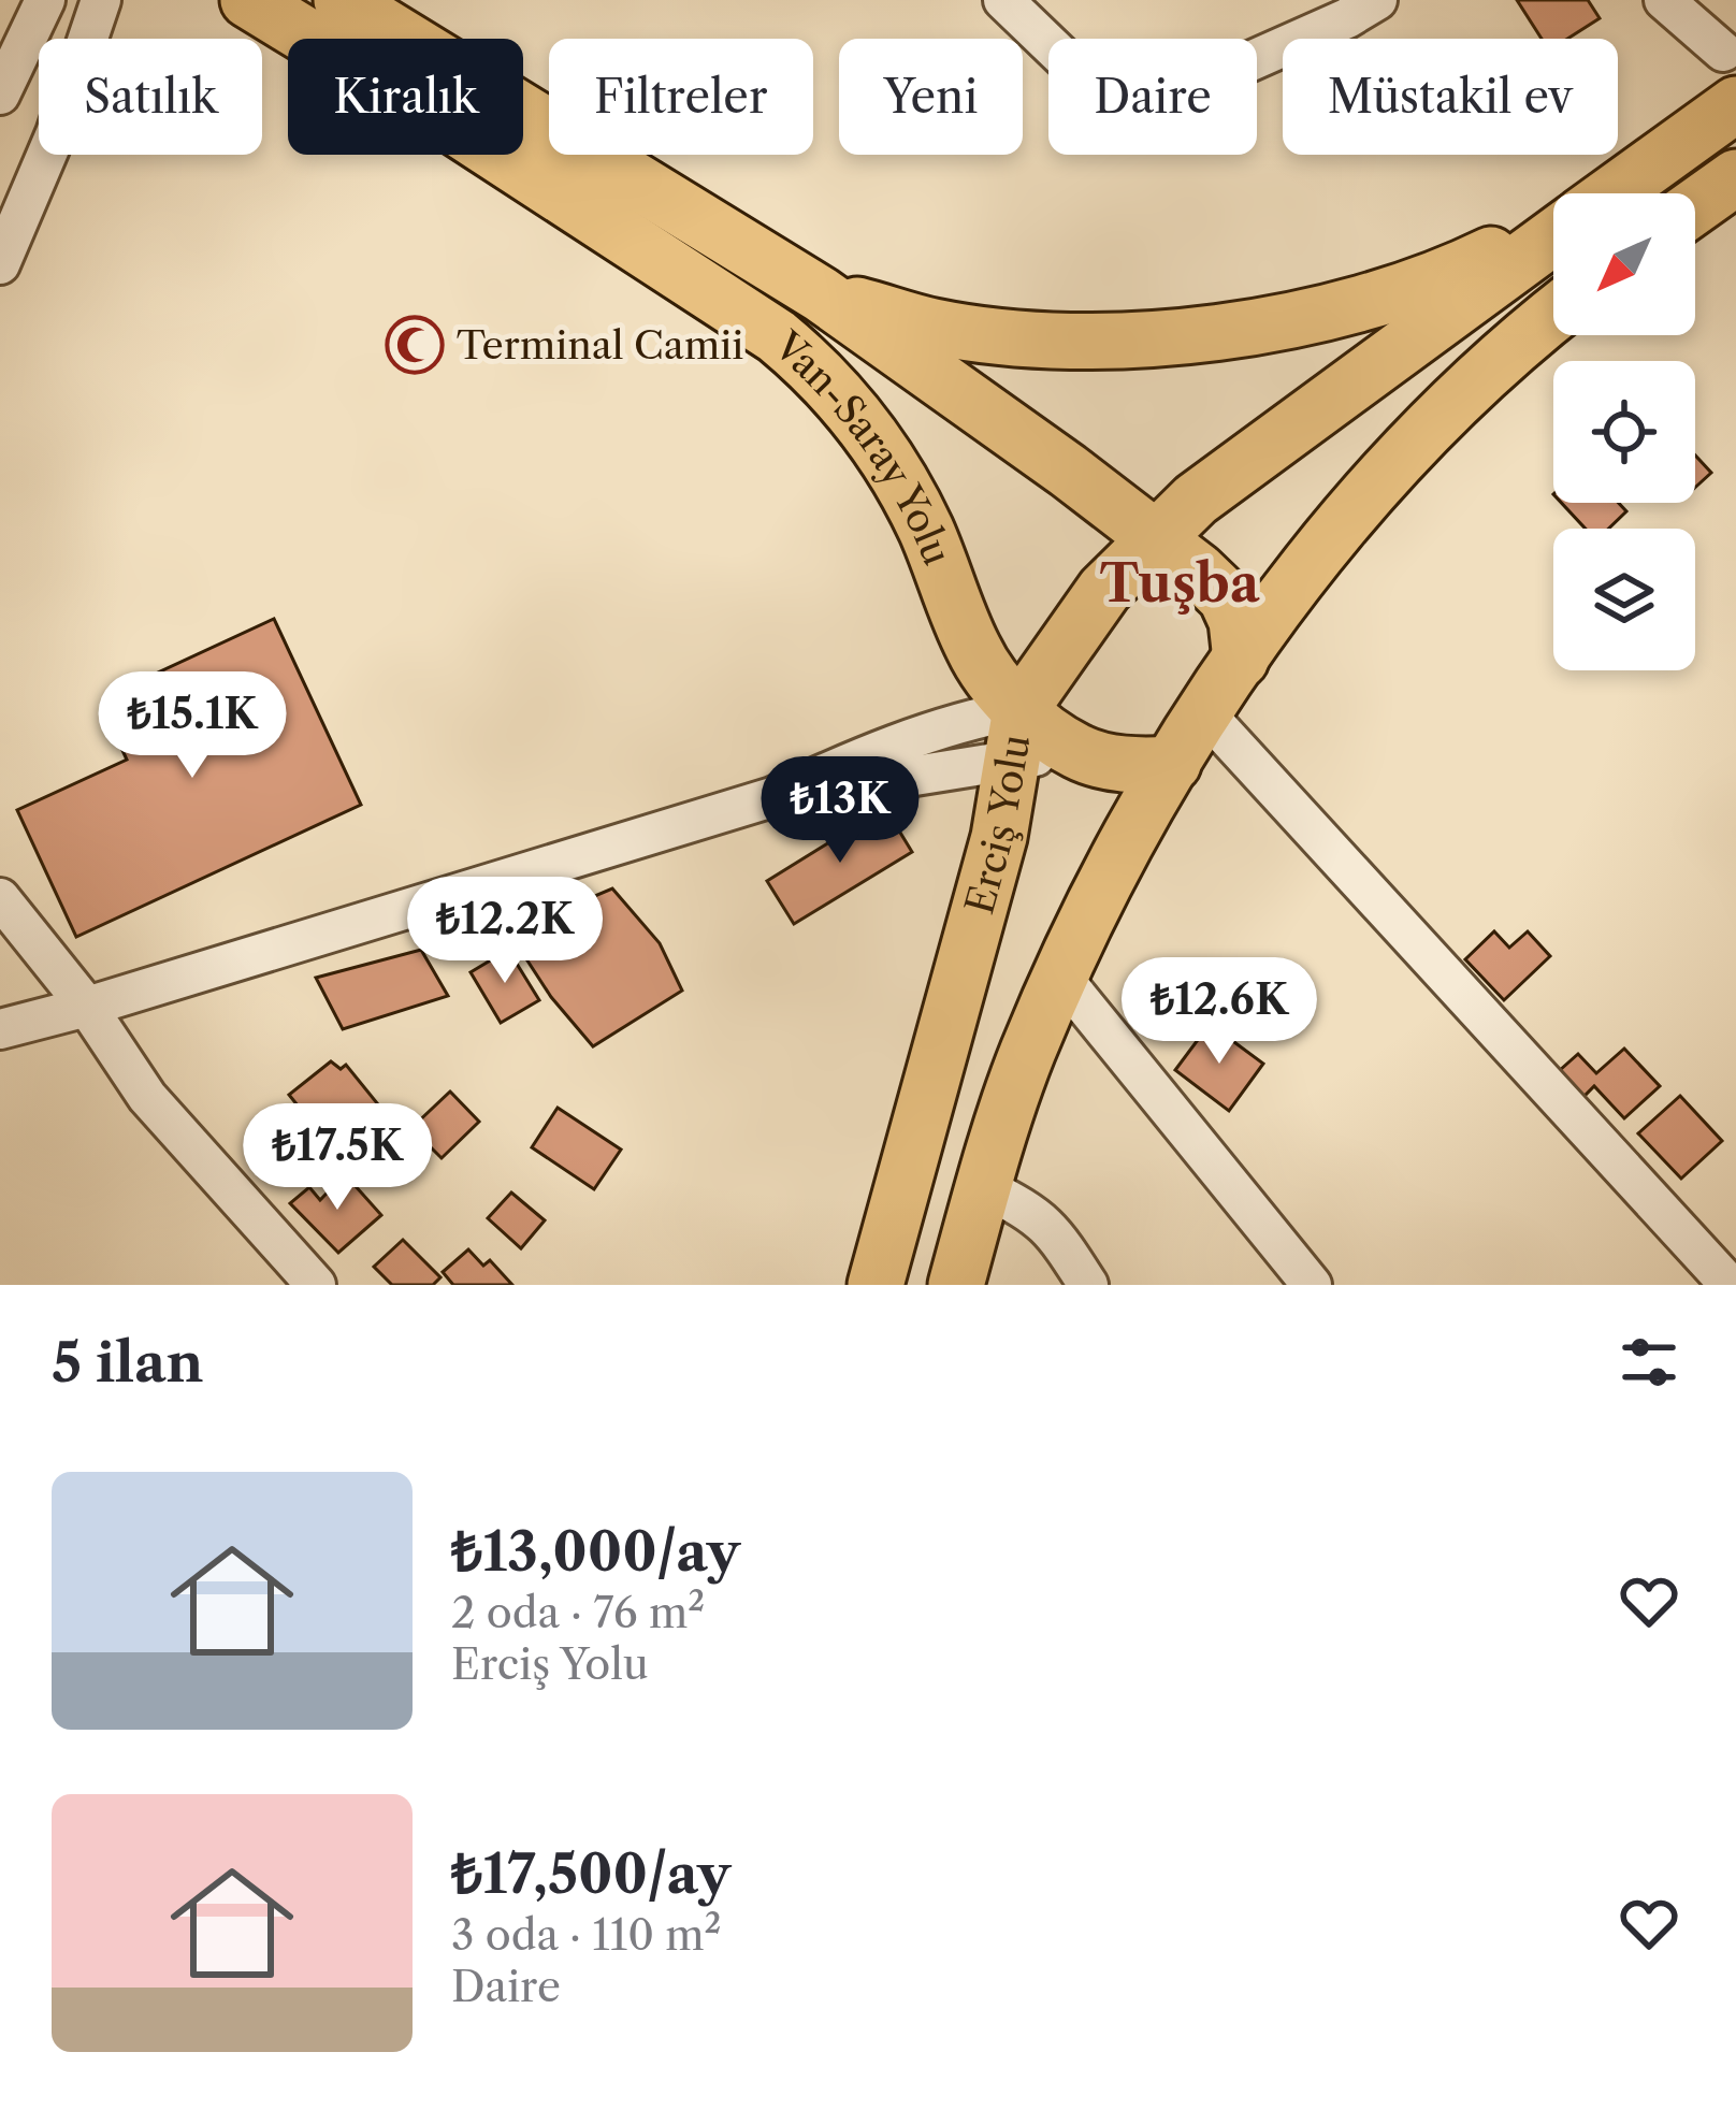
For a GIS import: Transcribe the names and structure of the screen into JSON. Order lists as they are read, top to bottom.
{
  "streets": {
    "highway": ["Van-Saray Yolu", "Erciş Yolu"]
  },
  "crossings": [
    ["Van-Saray Yolu", "Erciş Yolu"]
  ],
  "districts": ["Tuşba"],
  "places": {
    "mosque": ["Terminal Camii"]
  },
  "north": "bottom left",
  "page": {
    "chip": [
      "Satılık",
      "Kiralık",
      "Filtreler",
      "Yeni",
      "Daire",
      "Müstakil ev"
    ],
    "price": [
      "₺15.1K",
      "₺13K",
      "₺12.2K",
      "₺12.6K",
      "₺17.5K"
    ],
    "heading": "5 ilan",
    "list": [
      {
        "name": "₺13,000/ay",
        "note": "2 oda · 76 m² · Erciş Yolu"
      },
      {
        "name": "₺17,500/ay",
        "note": "3 oda · 110 m² · Daire"
      }
    ]
  }
}
